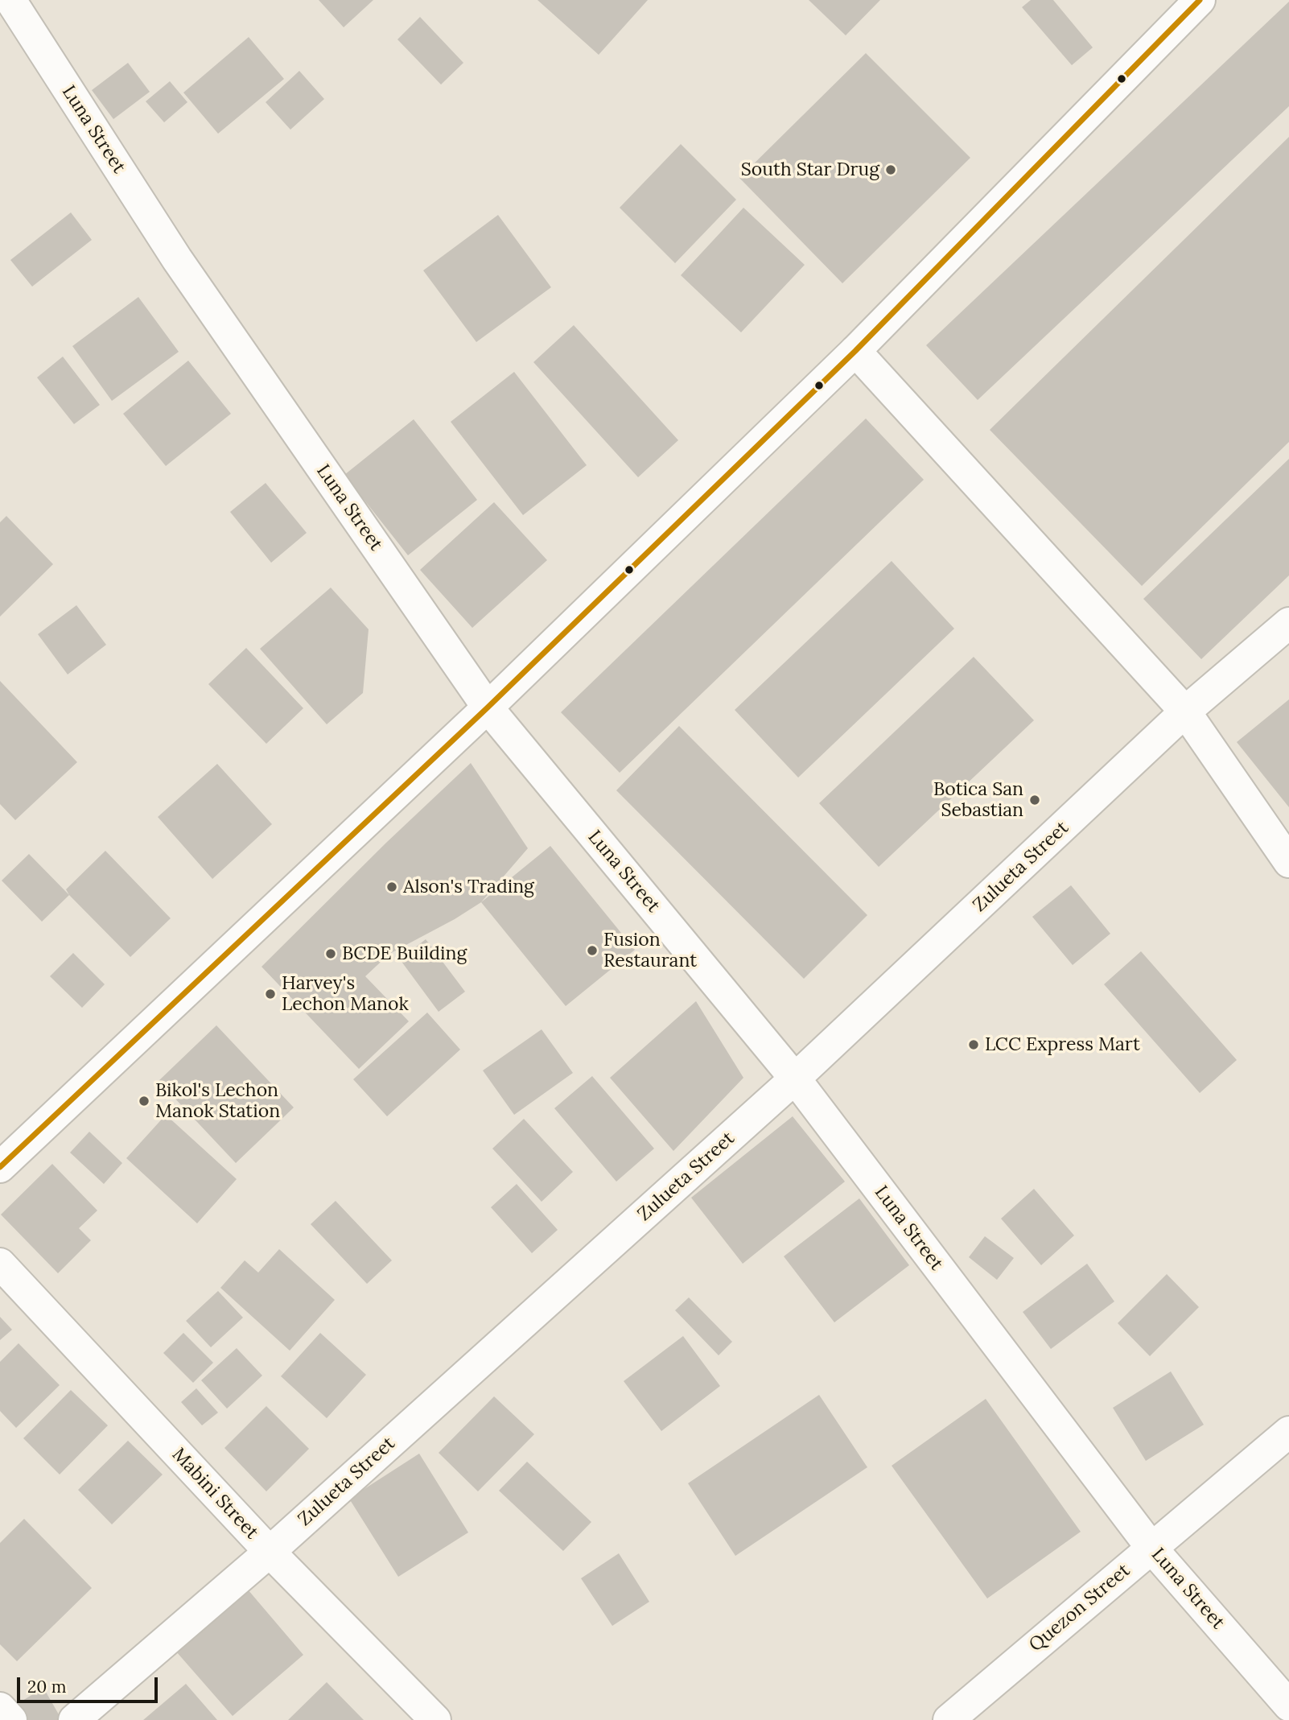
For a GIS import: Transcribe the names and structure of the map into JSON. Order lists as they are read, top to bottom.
{
  "streets": {
    "street": [
      "Luna Street",
      "Zulueta Street",
      "Mabini Street",
      "Quezon Street"
    ]
  },
  "crossings": [
    ["Luna Street", "Zulueta Street"],
    ["Luna Street", "Quezon Street"],
    ["Zulueta Street", "Mabini Street"]
  ],
  "places": [
    "South Star Drug",
    "Botica San Sebastian",
    "Alson's Trading",
    "Fusion Restaurant",
    "BCDE Building",
    "Harvey's Lechon Manok",
    "LCC Express Mart",
    "Bikol's Lechon Manok Station"
  ],
  "scale_bar": "20 m"
}
